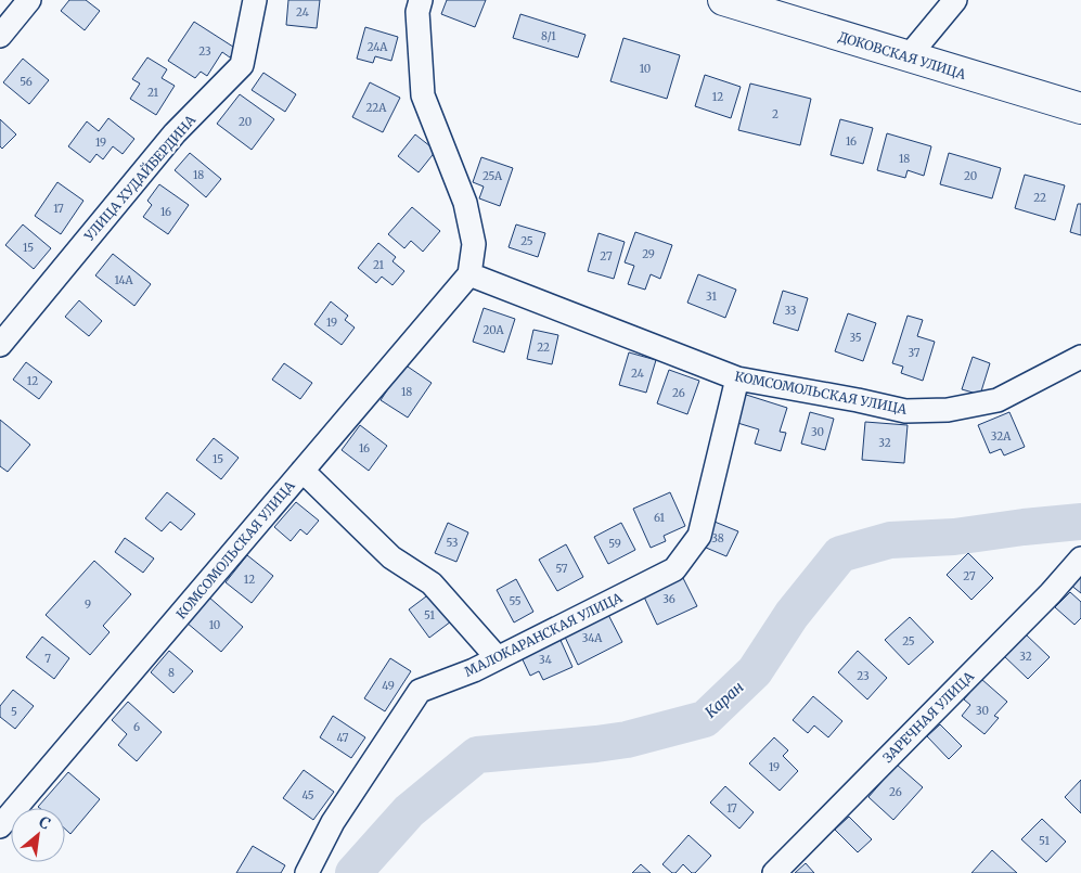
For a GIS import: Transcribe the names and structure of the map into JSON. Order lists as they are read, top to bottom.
{
  "streets": {
    "main road": ["ДОКОВСКАЯ УЛИЦА"],
    "street": [
      "УЛИЦА ХУДАЙБЕРДИНА",
      "КОМСОМОЛЬСКАЯ УЛИЦА",
      "МАЛОКАРАНСКАЯ УЛИЦА",
      "ЗАРЕЧНАЯ УЛИЦА"
    ]
  },
  "crossings": [
    ["КОМСОМОЛЬСКАЯ УЛИЦА", "МАЛОКАРАНСКАЯ УЛИЦА"]
  ],
  "water": ["Каран"],
  "house_numbers": [
    "24",
    "8/1",
    "24А",
    "23",
    "10",
    "56",
    "21",
    "12",
    "22А",
    "2",
    "20",
    "16",
    "19",
    "18",
    "18",
    "25А",
    "20",
    "22",
    "17",
    "16",
    "25",
    "15",
    "29",
    "27",
    "21",
    "14А",
    "31",
    "33",
    "19",
    "20А",
    "35",
    "22",
    "37",
    "24",
    "12",
    "18",
    "26",
    "30",
    "32А",
    "32",
    "16",
    "15",
    "61",
    "38",
    "53",
    "59",
    "57",
    "27",
    "12",
    "36",
    "55",
    "9",
    "51",
    "10",
    "34А",
    "25",
    "32",
    "7",
    "34",
    "8",
    "23",
    "49",
    "30",
    "5",
    "6",
    "47",
    "19",
    "26",
    "45",
    "17",
    "51"
  ],
  "north": "top right"
}
